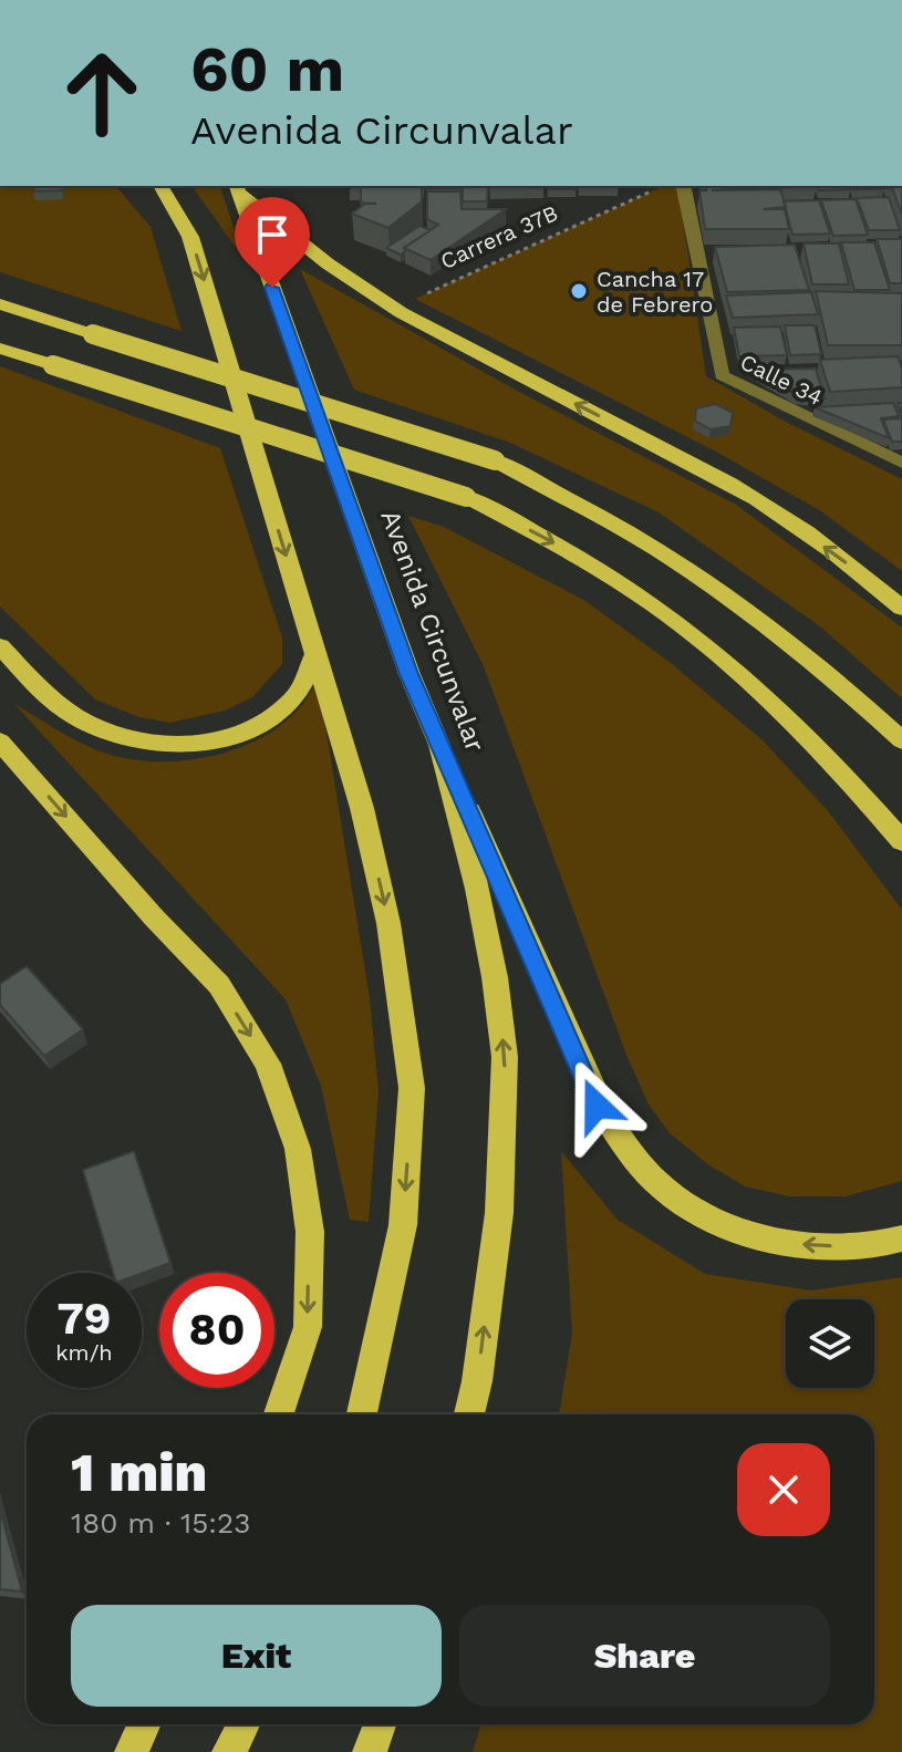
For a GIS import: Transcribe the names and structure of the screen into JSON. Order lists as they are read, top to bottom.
{
  "streets": {
    "highway": ["Avenida Circunvalar"],
    "street": ["Calle 34"],
    "path": ["Carrera 37B"]
  },
  "places": ["Cancha 17 de Febrero"],
  "page": {
    "turn": ["60 m", "Avenida Circunvalar"],
    "speed": "79 km/h",
    "limit": "80",
    "heading": ["1 min", "180 m · 15:23"],
    "buttons": ["Exit", "Share"]
  }
}
